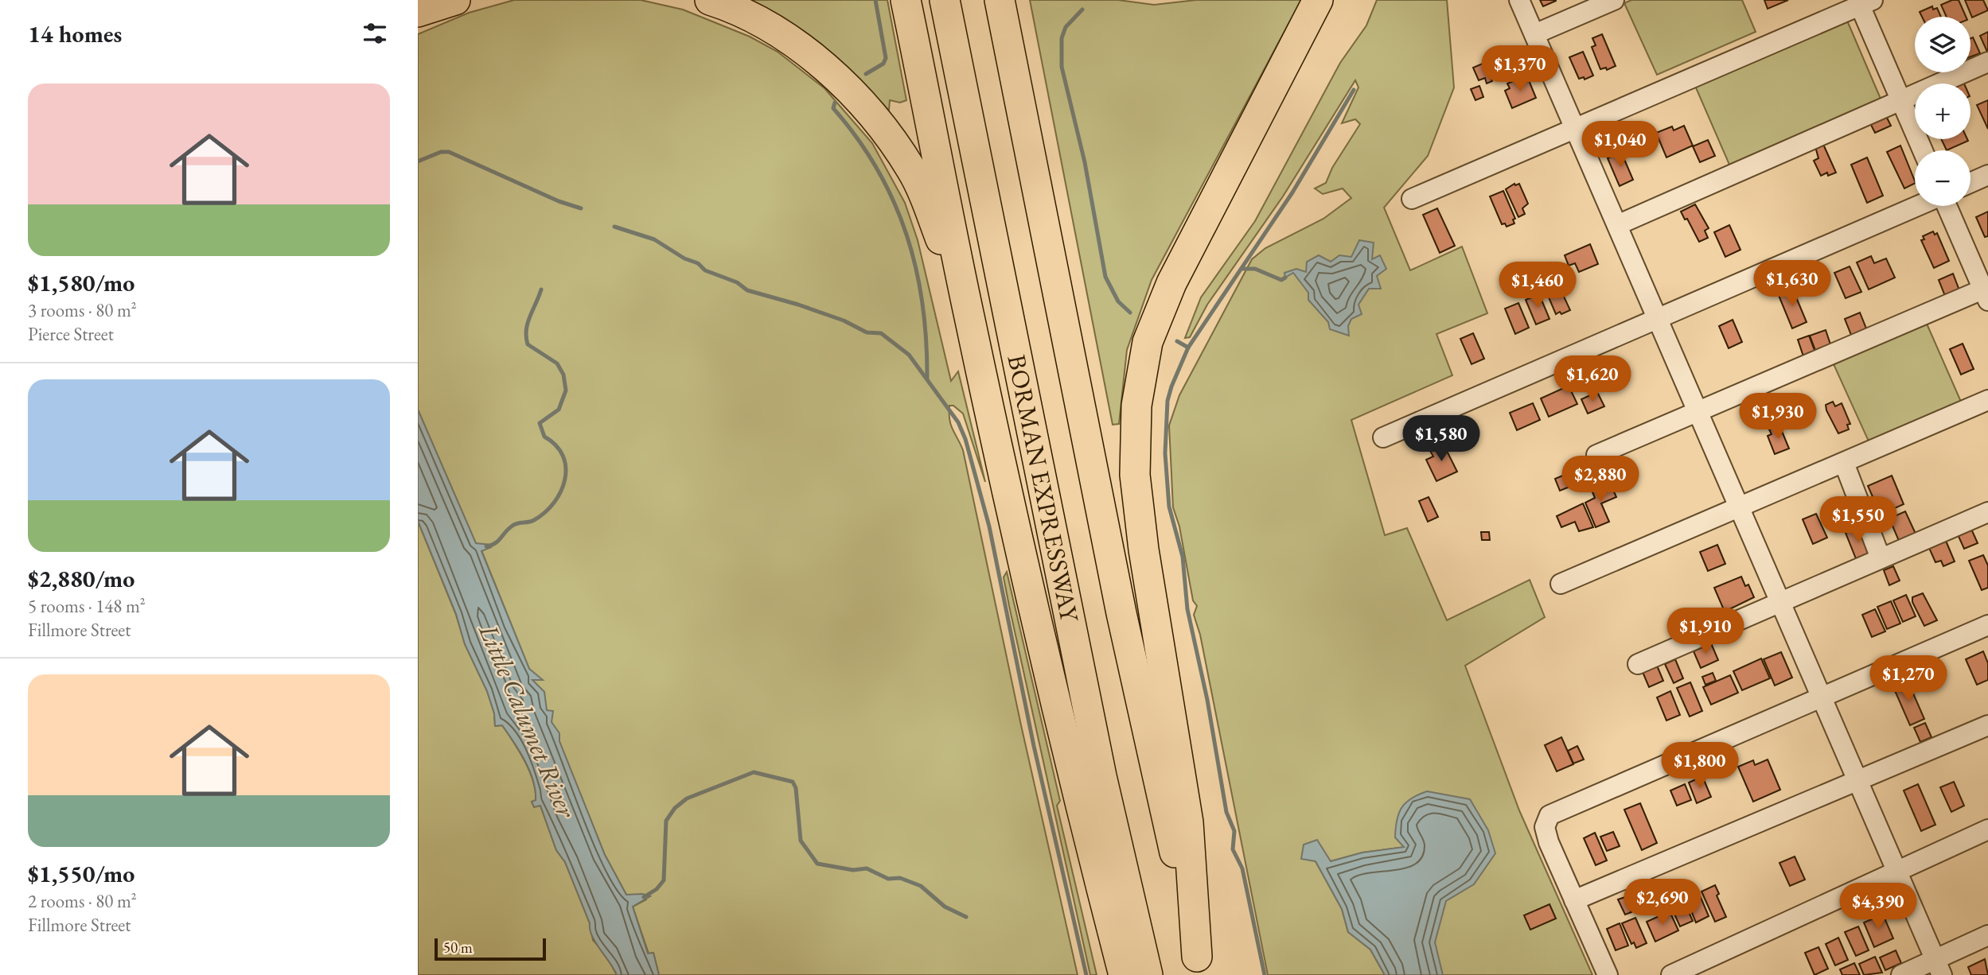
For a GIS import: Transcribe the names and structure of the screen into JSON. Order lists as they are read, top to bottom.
{
  "streets": {
    "highway": ["BORMAN EXPRESSWAY"]
  },
  "water": ["Little Calumet River"],
  "scale_bar": "50 m",
  "page": {
    "heading": "14 homes",
    "map_buttons": ["+", "−"],
    "price": [
      "$1,370",
      "$1,040",
      "$1,630",
      "$1,460",
      "$1,620",
      "$1,930",
      "$1,580",
      "$2,880",
      "$1,550",
      "$1,910",
      "$1,270",
      "$1,800",
      "$2,690",
      "$4,390"
    ],
    "list": [
      {
        "name": "$1,580/mo",
        "note": "3 rooms · 80 m² · Pierce Street"
      },
      {
        "name": "$2,880/mo",
        "note": "5 rooms · 148 m² · Fillmore Street"
      },
      {
        "name": "$1,550/mo",
        "note": "2 rooms · 80 m² · Fillmore Street"
      }
    ],
    "scale": "50 m"
  }
}
